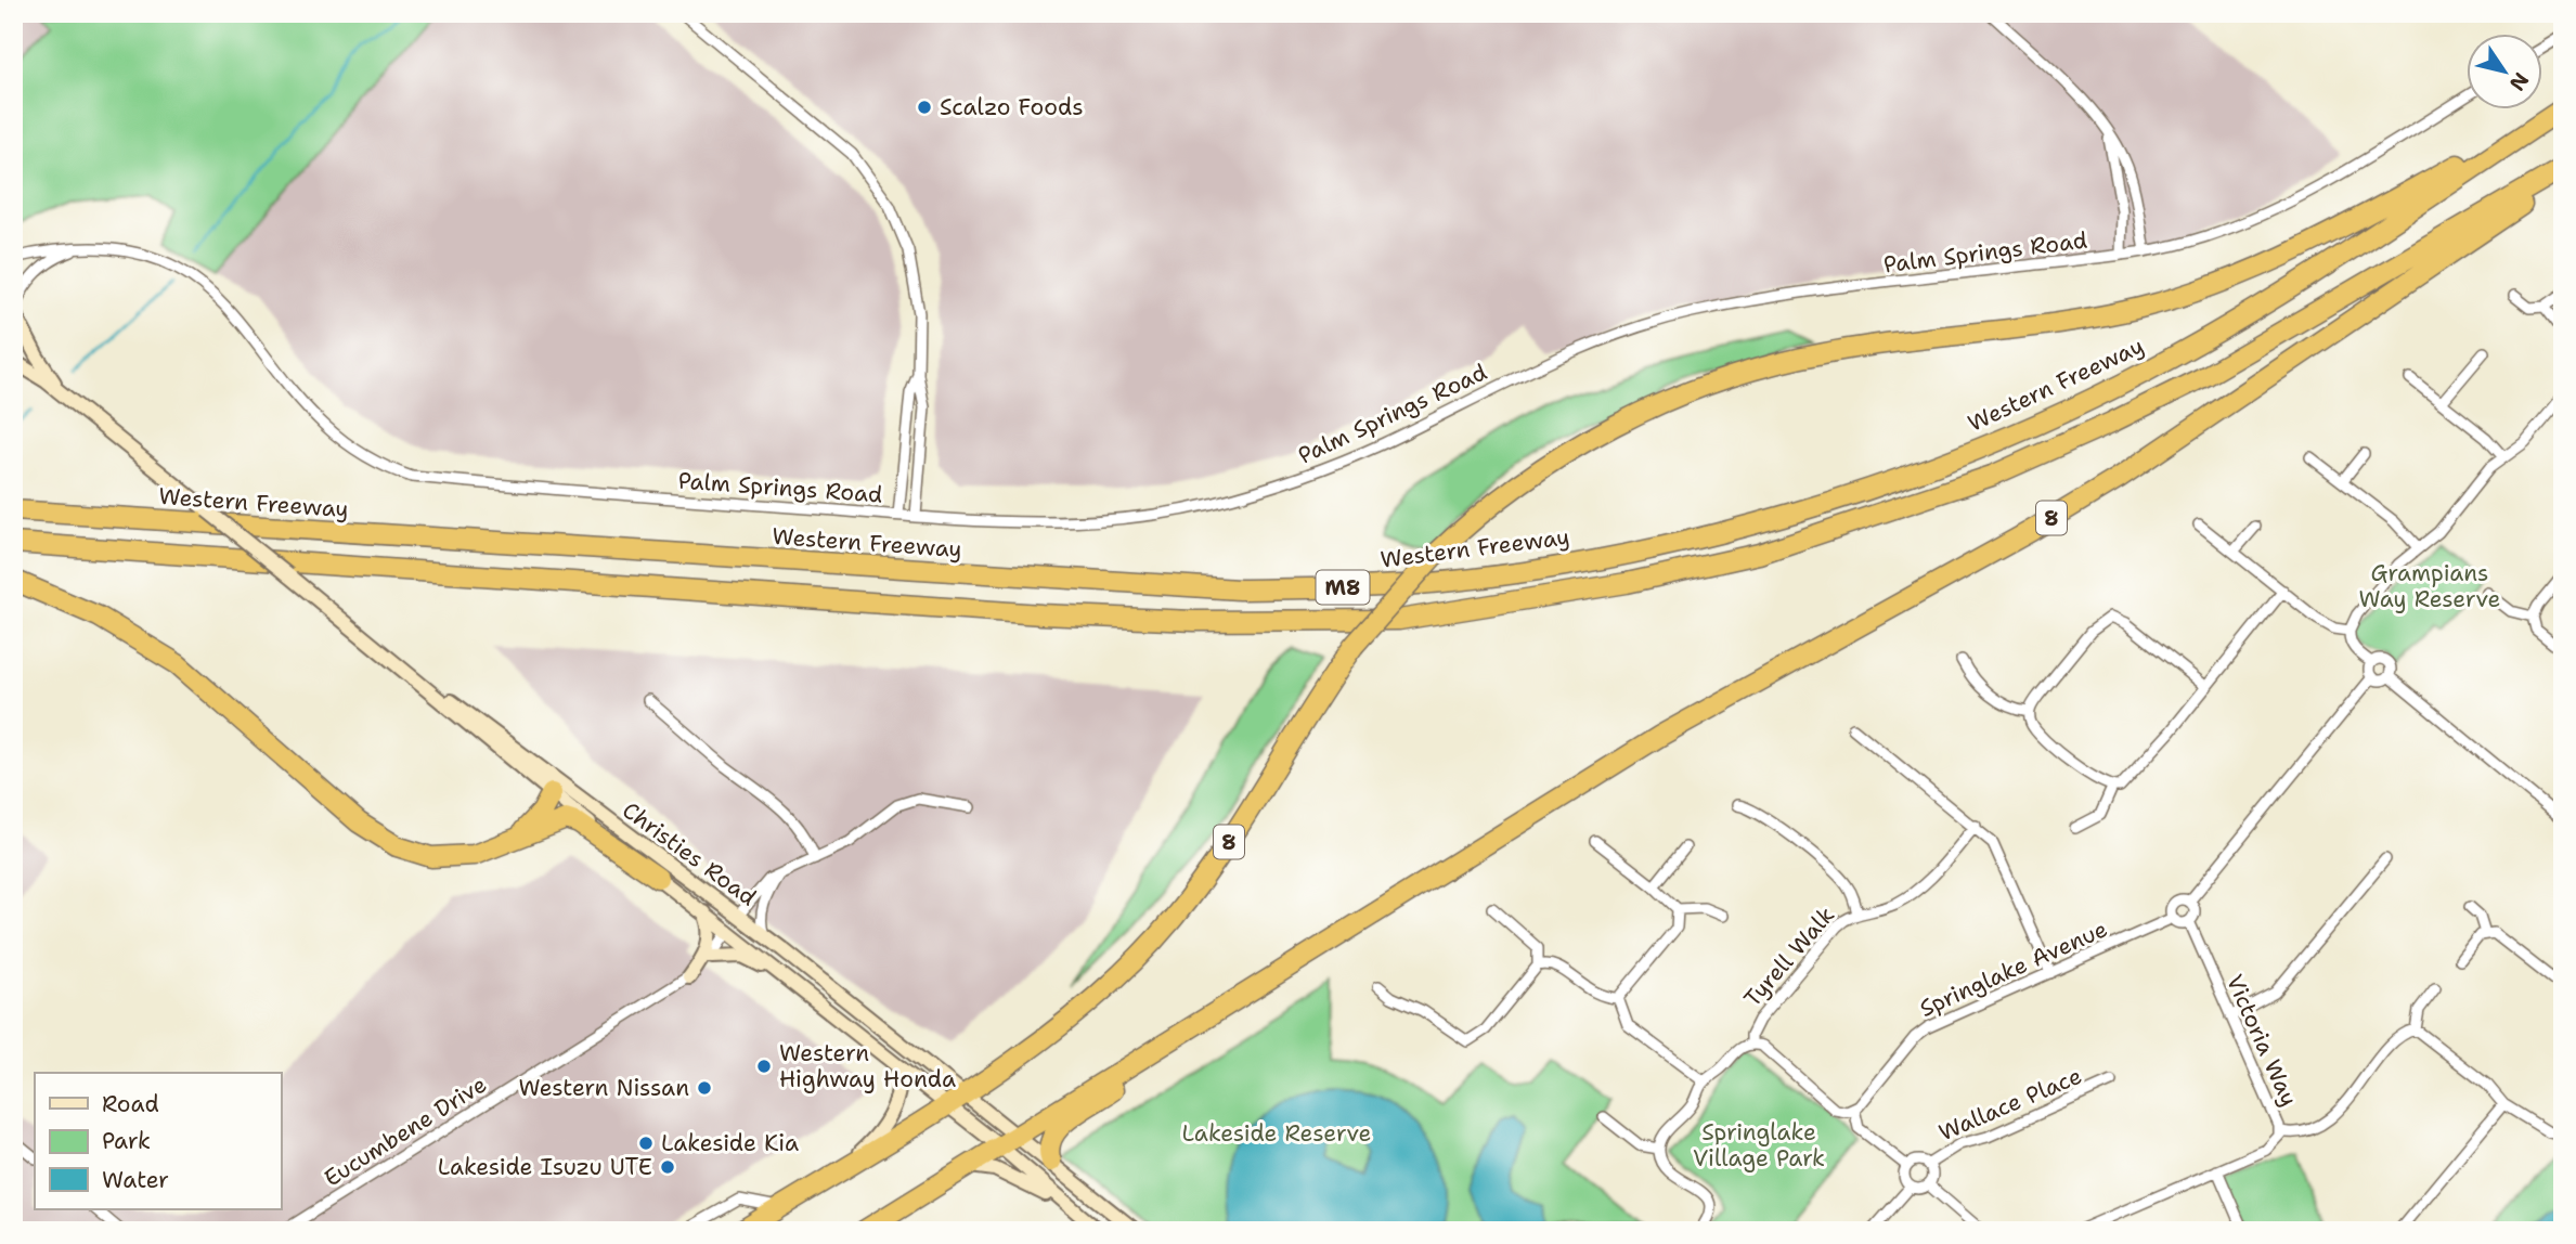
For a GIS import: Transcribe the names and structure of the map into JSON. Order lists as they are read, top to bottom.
{
  "streets": {
    "highway": ["Western Freeway", "8", "M8"],
    "main road": ["Christies Road"],
    "street": [
      "Palm Springs Road",
      "Tyrell Walk",
      "Springlake Avenue",
      "Victoria Way",
      "Wallace Place",
      "Eucumbene Drive"
    ]
  },
  "crossings": [
    ["8", "Christies Road"],
    ["Christies Road", "Eucumbene Drive"],
    ["Springlake Avenue", "Victoria Way"]
  ],
  "parks": ["Grampians Way Reserve", "Springlake Village Park", "Lakeside Reserve"],
  "places": [
    "Scalzo Foods",
    "Western Highway Honda",
    "Western Nissan",
    "Lakeside Kia",
    "Lakeside Isuzu UTE"
  ],
  "legend": ["Road", "Park", "Water"],
  "north": "bottom right"
}
